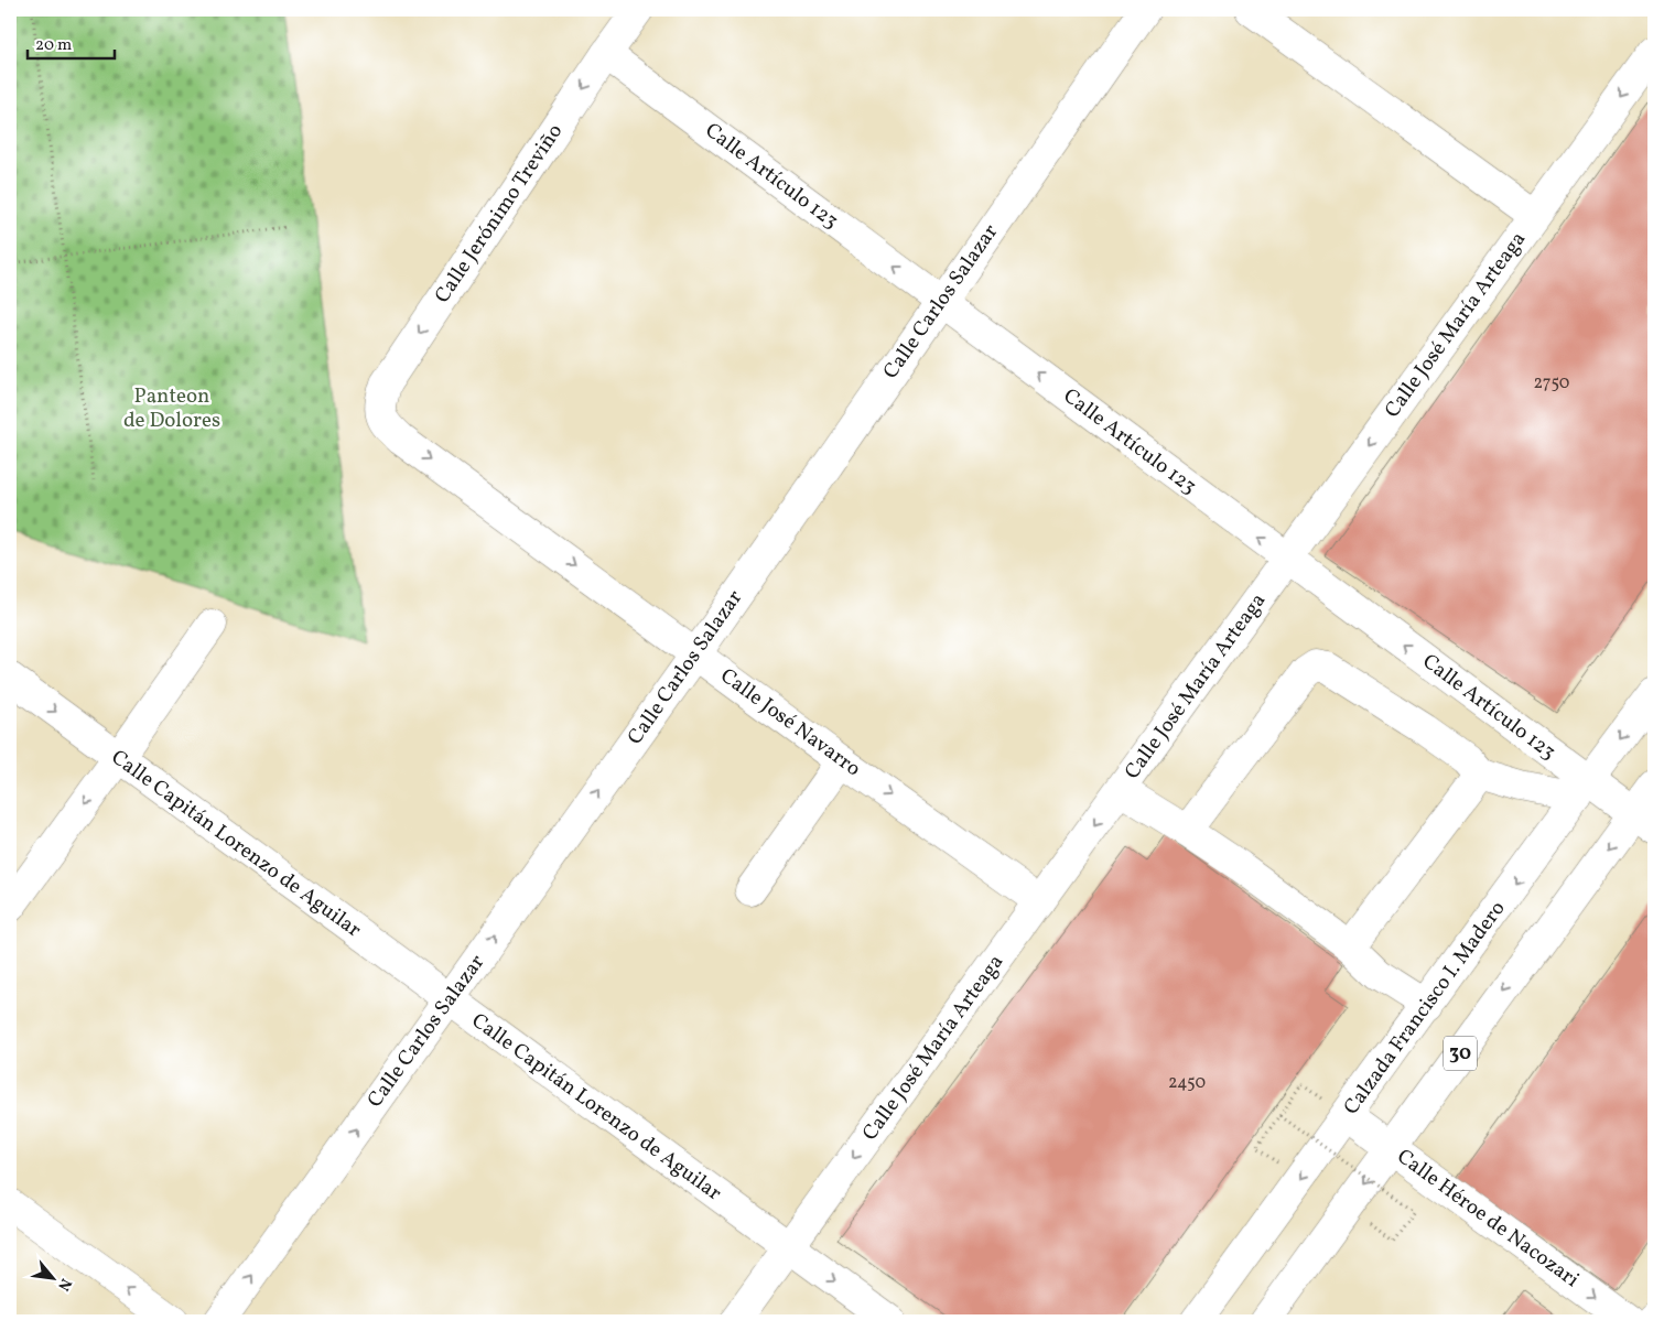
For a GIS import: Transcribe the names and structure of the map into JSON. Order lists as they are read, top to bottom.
{
  "streets": {
    "street": [
      "Calle Artículo 123",
      "Calle Jerónimo Treviño",
      "Calle Carlos Salazar",
      "Calle José María Arteaga",
      "Calle José Navarro",
      "Calle Capitán Lorenzo de Aguilar",
      "Calzada Francisco I. Madero",
      "30",
      "Calle Héroe de Nacozari"
    ]
  },
  "crossings": [
    ["Calle Artículo 123", "Calle Jerónimo Treviño"],
    ["Calle Artículo 123", "Calle Carlos Salazar"],
    ["Calle Artículo 123", "Calle José María Arteaga"],
    ["Calle Artículo 123", "Calzada Francisco I. Madero"],
    ["Calle Artículo 123", "30"],
    ["Calle Jerónimo Treviño", "Calle José Navarro"],
    ["Calle Carlos Salazar", "Calle José Navarro"],
    ["Calle Carlos Salazar", "Calle Capitán Lorenzo de Aguilar"],
    ["Calle José María Arteaga", "Calle José Navarro"],
    ["Calle José María Arteaga", "Calle Capitán Lorenzo de Aguilar"],
    ["Calzada Francisco I. Madero", "Calle Héroe de Nacozari"],
    ["30", "Calle Héroe de Nacozari"]
  ],
  "one_way": [
    "Calle Artículo 123",
    "Calle Jerónimo Treviño",
    "Calle Carlos Salazar",
    "Calle José María Arteaga",
    "Calle José Navarro",
    "Calle Héroe de Nacozari"
  ],
  "parks": ["Panteon de Dolores"],
  "house_numbers": ["2750", "2450"],
  "scale_bar": "20 m",
  "north": "bottom right"
}
